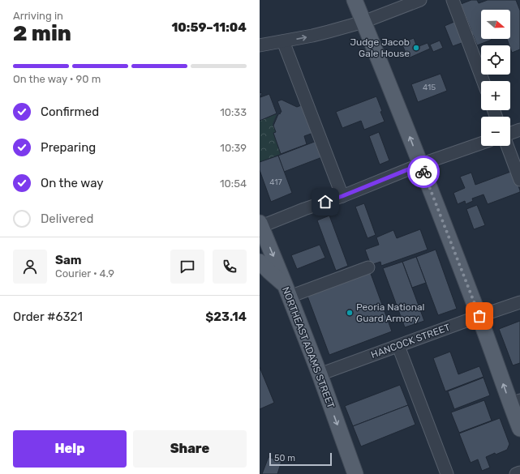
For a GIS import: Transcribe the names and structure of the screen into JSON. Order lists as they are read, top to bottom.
{
  "streets": {
    "main road": ["NORTHEAST ADAMS STREET"],
    "street": ["HANCOCK STREET"]
  },
  "crossings": [
    ["HANCOCK STREET", "NORTHEAST ADAMS STREET"]
  ],
  "one_way": ["NORTHEAST ADAMS STREET"],
  "places": ["Judge Jacob Gale House", "Peoria National Guard Armory"],
  "house_numbers": ["415", "417"],
  "scale_bar": "50 m",
  "north": "right",
  "page": {
    "heading": ["2 min", "Arriving in", "10:59–11:04"],
    "panel": [
      "Sam",
      "Courier · 4.9",
      "Order #6321",
      "$23.14"
    ],
    "map_buttons": ["+", "−"],
    "bar": "On the way · 90 m",
    "list": [
      ["Confirmed", "10:33"],
      ["Preparing", "10:39"],
      ["On the way", "10:54"],
      "Delivered"
    ],
    "buttons": ["Help", "Share"],
    "scale": "50 m"
  }
}
